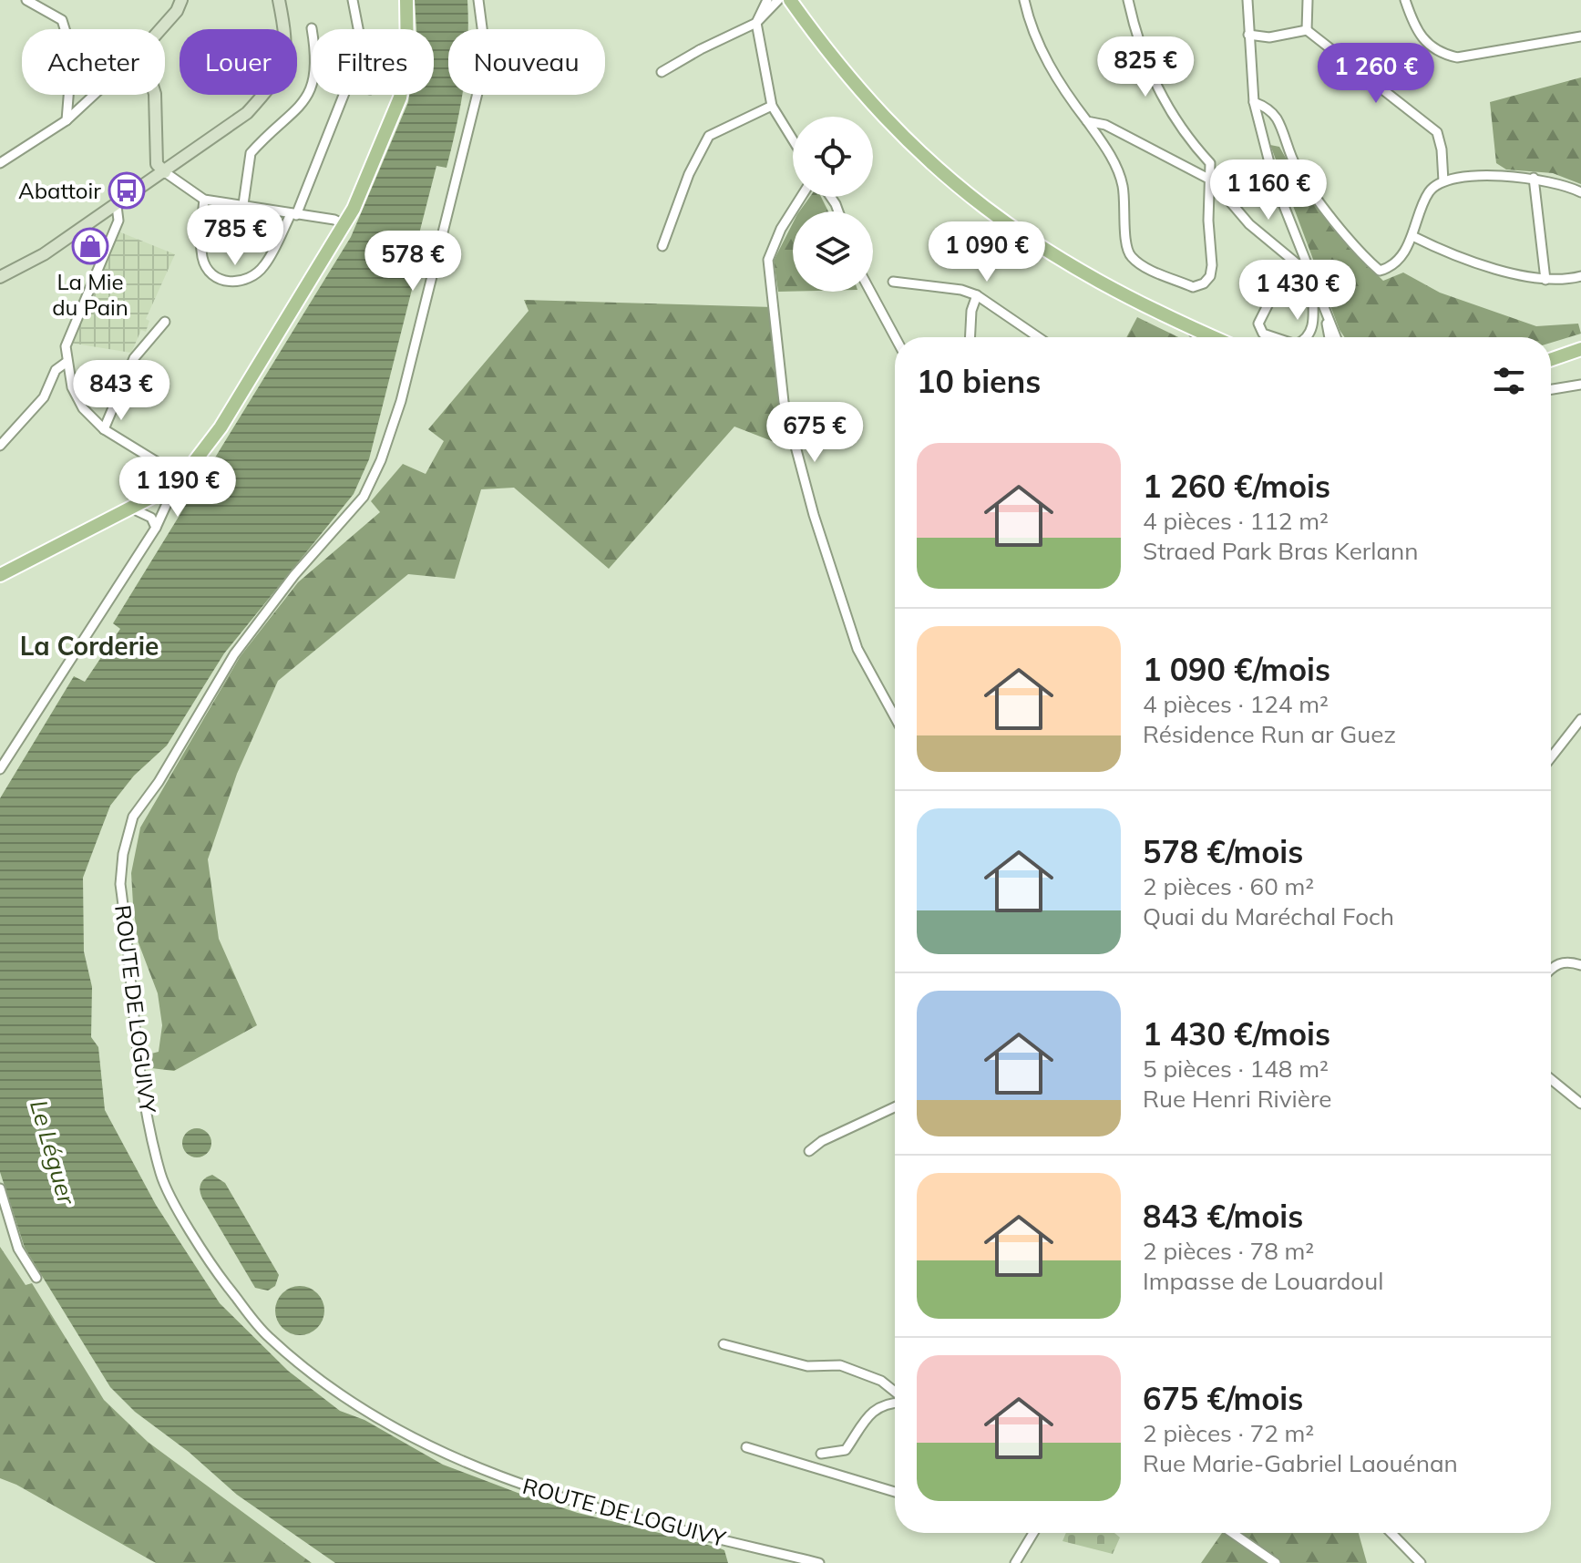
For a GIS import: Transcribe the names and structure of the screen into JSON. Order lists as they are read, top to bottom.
{
  "streets": {
    "street": ["ROUTE DE LOGUIVY"]
  },
  "districts": ["La Corderie"],
  "water": ["Le Léguer"],
  "places": {
    "bus stop": ["Abattoir"],
    "shop": ["La Mie du Pain"]
  },
  "page": {
    "chip": [
      "Acheter",
      "Louer",
      "Filtres",
      "Nouveau"
    ],
    "price": [
      "825 €",
      "1 260 €",
      "1 160 €",
      "785 €",
      "1 090 €",
      "578 €",
      "1 430 €",
      "843 €",
      "675 €",
      "1 190 €"
    ],
    "heading": "10 biens",
    "list": [
      {
        "name": "1 260 €/mois",
        "note": "4 pièces · 112 m² · Straed Park Bras Kerlann"
      },
      {
        "name": "1 090 €/mois",
        "note": "4 pièces · 124 m² · Résidence Run ar Guez"
      },
      {
        "name": "578 €/mois",
        "note": "2 pièces · 60 m² · Quai du Maréchal Foch"
      },
      {
        "name": "1 430 €/mois",
        "note": "5 pièces · 148 m² · Rue Henri Rivière"
      },
      {
        "name": "843 €/mois",
        "note": "2 pièces · 78 m² · Impasse de Louardoul"
      },
      {
        "name": "675 €/mois",
        "note": "2 pièces · 72 m² · Rue Marie-Gabriel Laouénan"
      }
    ]
  }
}
